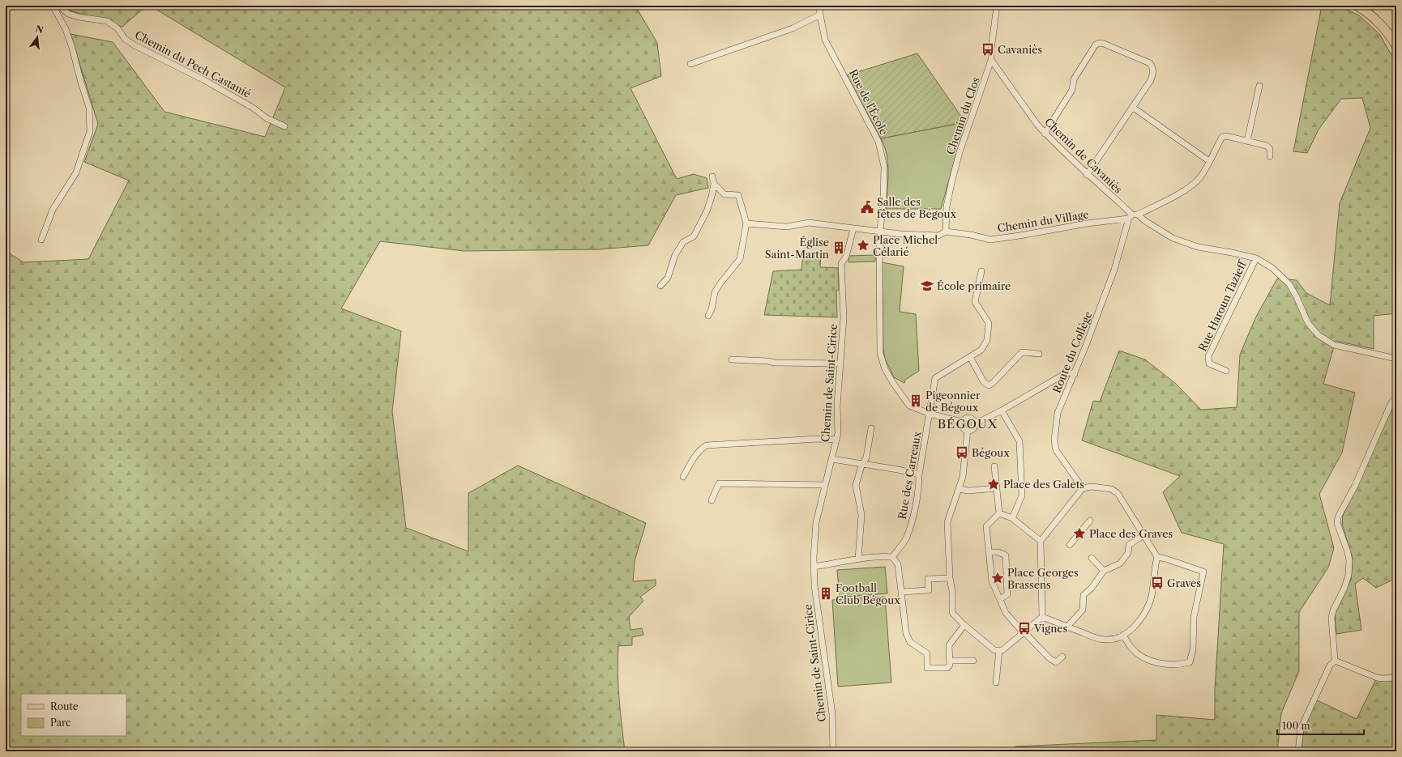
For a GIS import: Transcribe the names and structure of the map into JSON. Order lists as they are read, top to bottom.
{
  "streets": {
    "street": [
      "Chemin du Pech Castanié",
      "Rue de l'École",
      "Chemin du Clos",
      "Chemin de Cavaniès",
      "Chemin du Village",
      "Rue Haroun Tazieff",
      "Route du Collège",
      "Chemin de Saint-Cirice",
      "Rue des Carreaux"
    ]
  },
  "crossings": [
    ["Rue de l'École", "Chemin du Village"],
    ["Rue de l'École", "Rue des Carreaux"],
    ["Chemin du Clos", "Chemin de Cavaniès"],
    ["Chemin du Clos", "Chemin du Village"],
    ["Chemin de Cavaniès", "Chemin du Village"],
    ["Chemin de Cavaniès", "Rue Haroun Tazieff"],
    ["Chemin de Cavaniès", "Route du Collège"],
    ["Chemin du Village", "Route du Collège"],
    ["Chemin du Village", "Chemin de Saint-Cirice"]
  ],
  "districts": ["BÉGOUX"],
  "places": {
    "bus stop": [
      "Cavaniès",
      "Bégoux",
      "Graves",
      "Vignes"
    ],
    "public building": ["Salle des fêtes de Bégoux"],
    "place": [
      "Place Michel Célarié",
      "Place des Galets",
      "Place des Graves",
      "Place Georges Brassens"
    ],
    "building": ["Église Saint-Martin", "Pigeonnier de Bégoux", "Football Club Bégoux"],
    "school or university": ["École primaire"]
  },
  "legend": ["Route", "Parc"],
  "scale_bar": "100 m",
  "north": "top"
}
